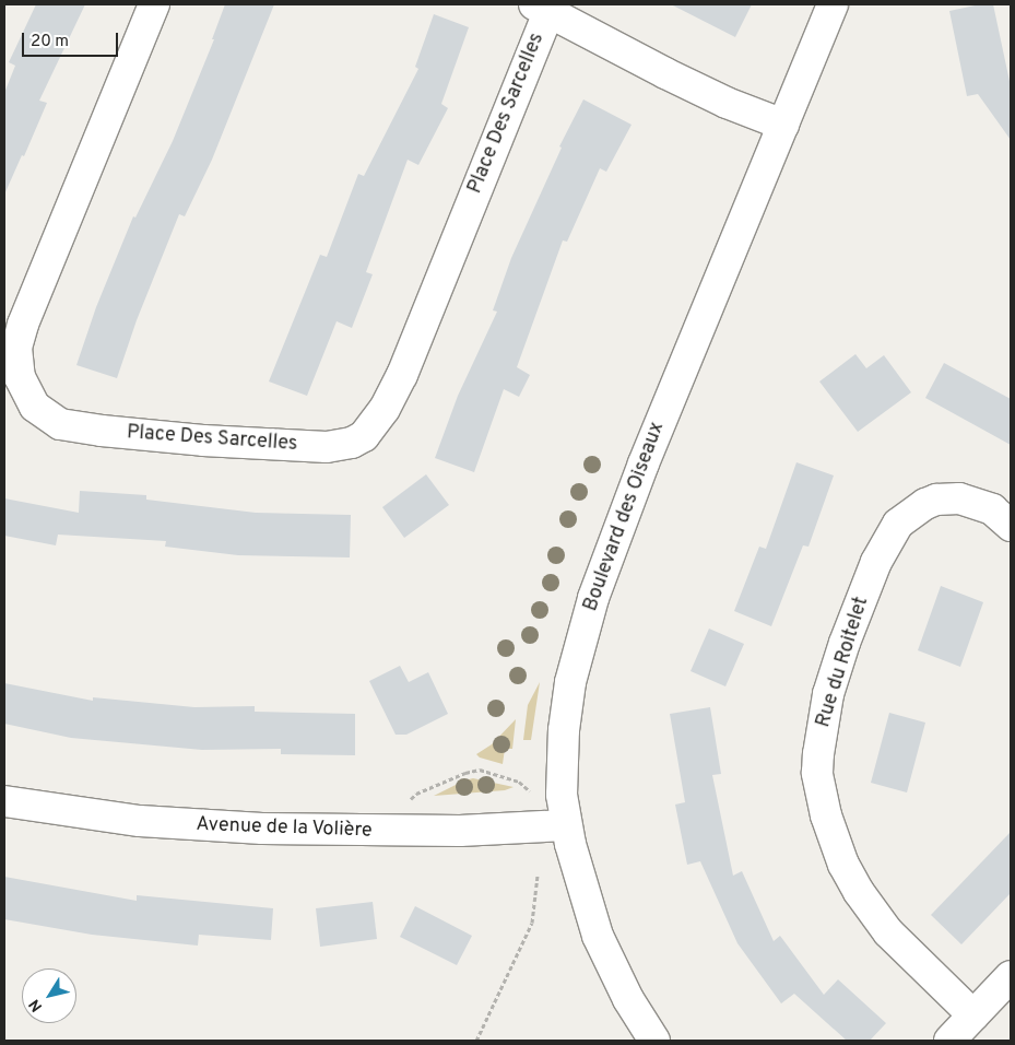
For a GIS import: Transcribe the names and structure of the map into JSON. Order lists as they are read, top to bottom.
{
  "streets": {
    "street": [
      "Place Des Sarcelles",
      "Boulevard des Oiseaux",
      "Rue du Roitelet",
      "Avenue de la Volière"
    ]
  },
  "crossings": [
    ["Place Des Sarcelles", "Boulevard des Oiseaux"],
    ["Boulevard des Oiseaux", "Avenue de la Volière"]
  ],
  "scale_bar": "20 m",
  "north": "bottom left"
}
